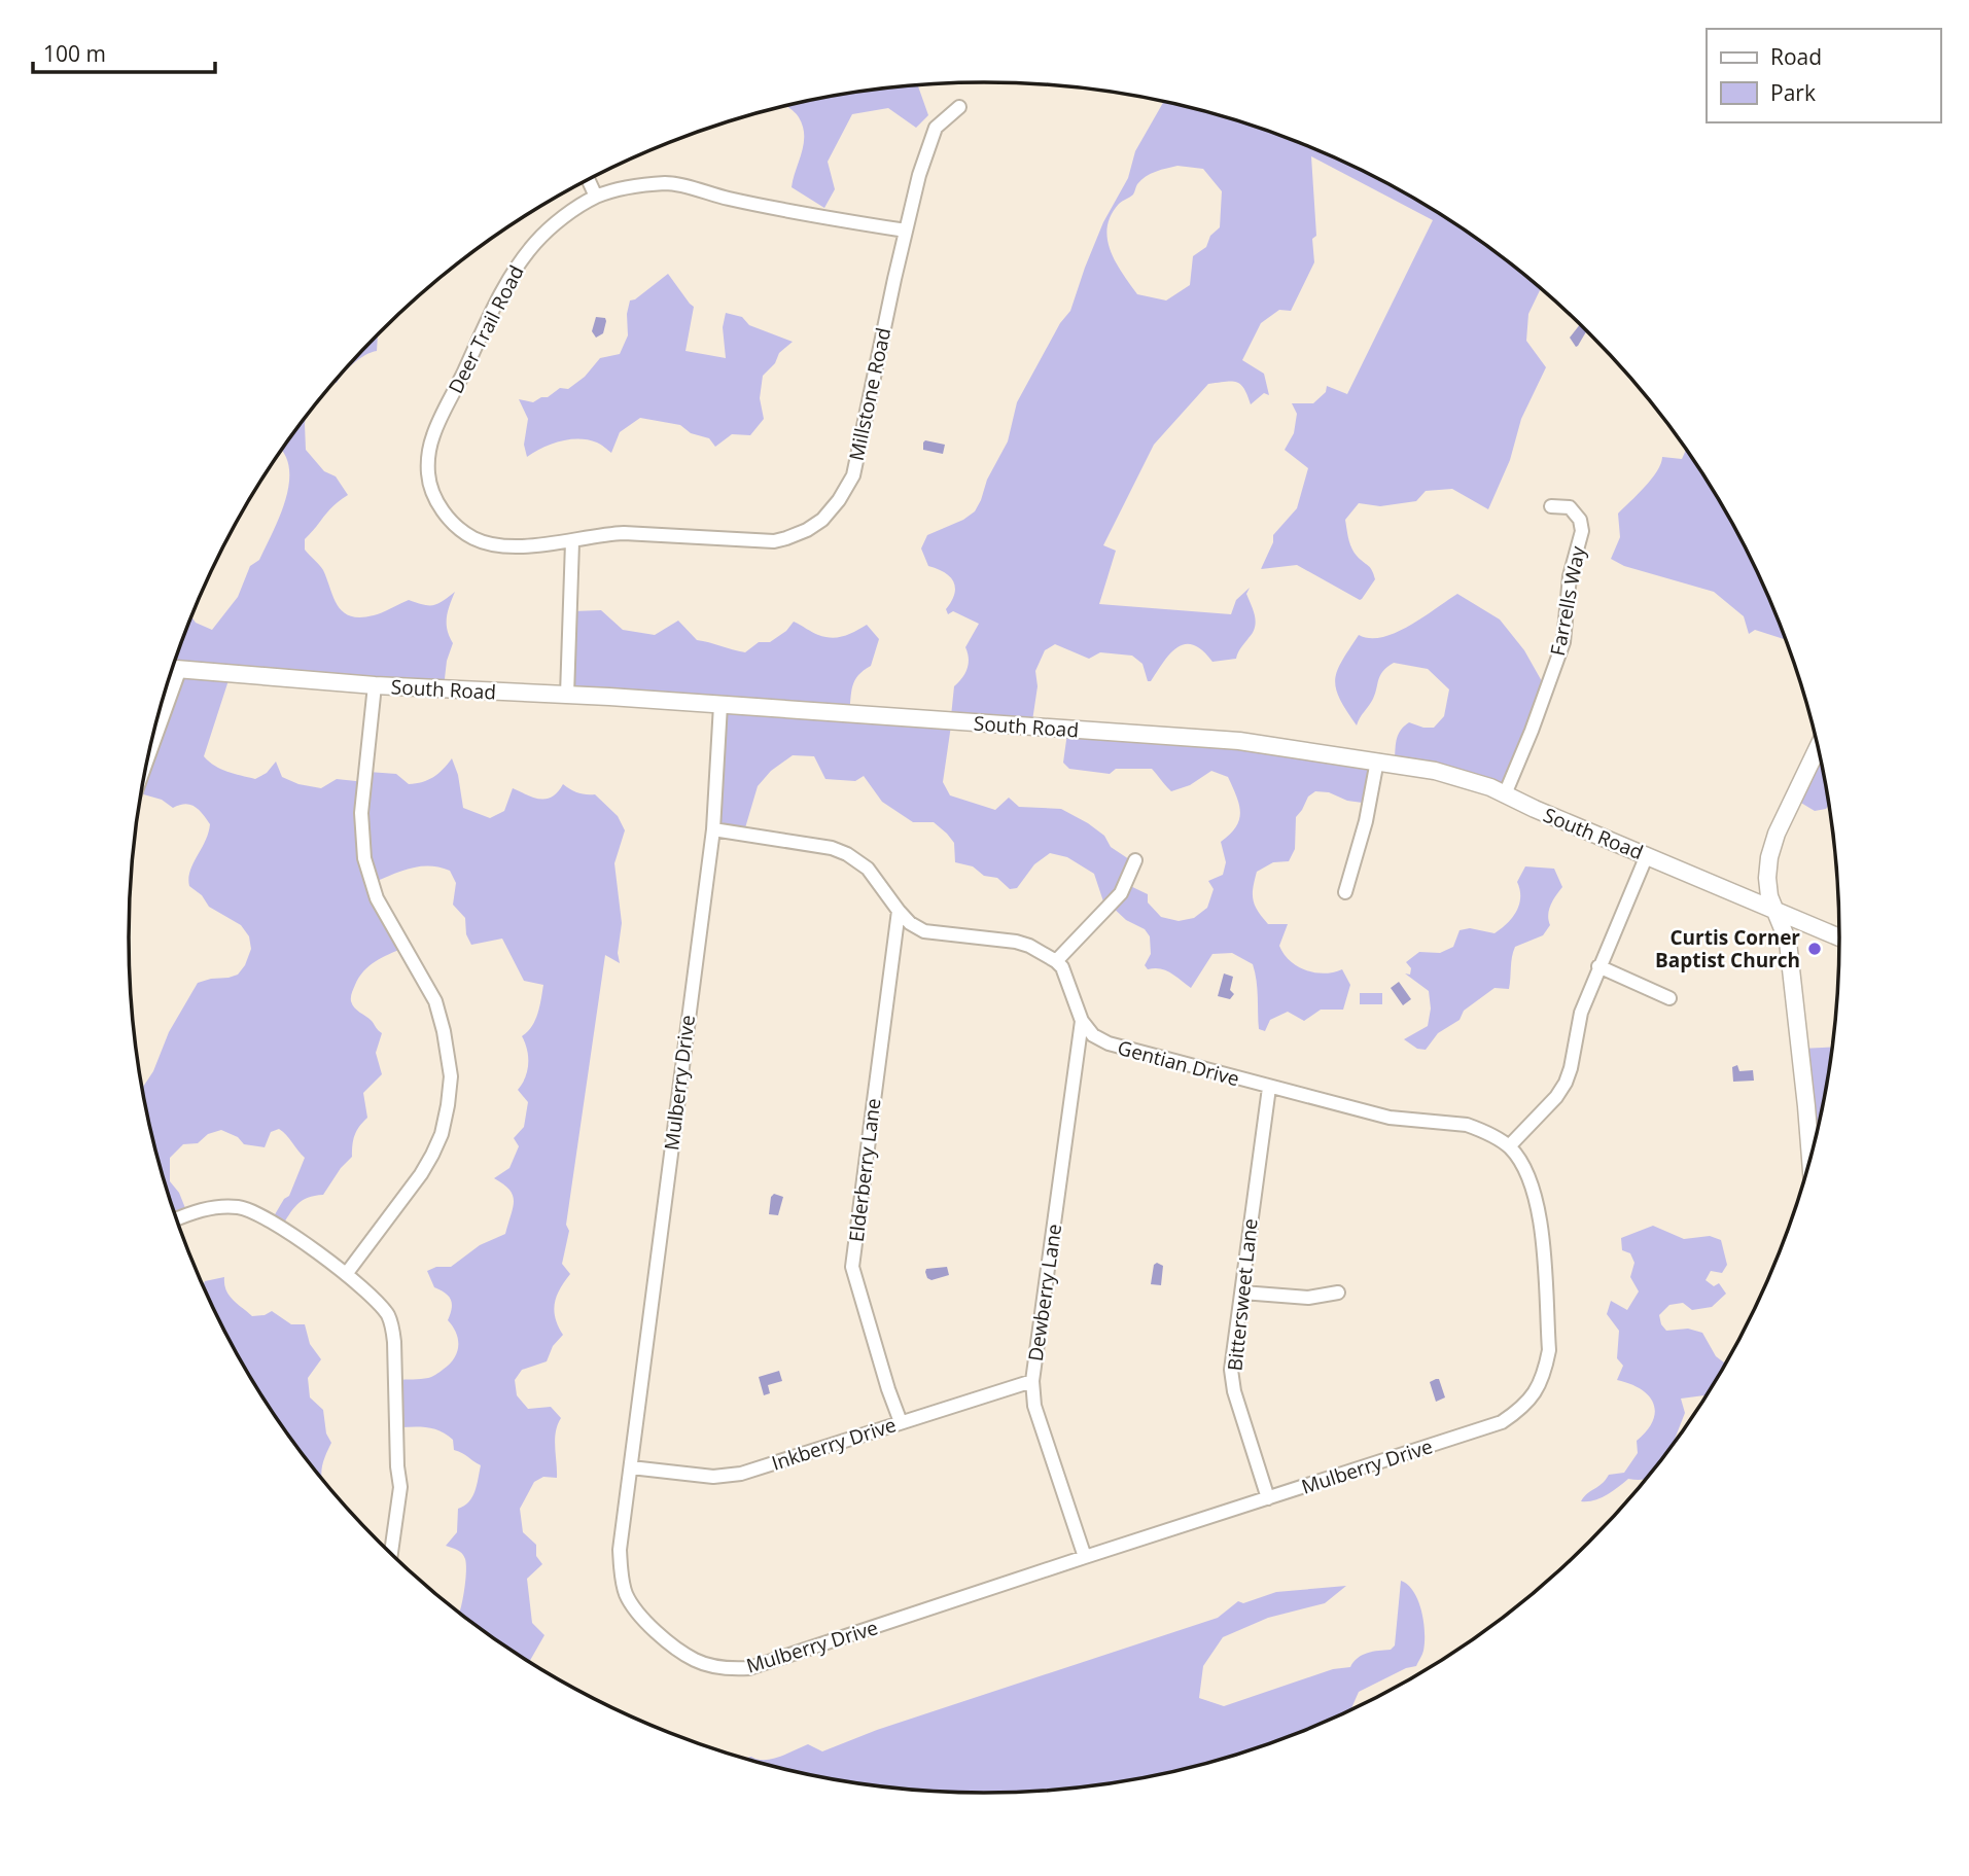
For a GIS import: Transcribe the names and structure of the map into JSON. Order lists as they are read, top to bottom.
{
  "streets": {
    "street": [
      "Deer Trail Road",
      "Millstone Road",
      "Farrells Way",
      "South Road",
      "Gentian Drive",
      "Mulberry Drive",
      "Elderberry Lane",
      "Dewberry Lane",
      "Bittersweet Lane",
      "Inkberry Drive"
    ]
  },
  "crossings": [
    ["Deer Trail Road", "Millstone Road"],
    ["Farrells Way", "South Road"],
    ["South Road", "Mulberry Drive"],
    ["Gentian Drive", "Mulberry Drive"],
    ["Gentian Drive", "Dewberry Lane"],
    ["Gentian Drive", "Bittersweet Lane"],
    ["Mulberry Drive", "Dewberry Lane"],
    ["Mulberry Drive", "Bittersweet Lane"],
    ["Mulberry Drive", "Inkberry Drive"],
    ["Elderberry Lane", "Inkberry Drive"],
    ["Dewberry Lane", "Inkberry Drive"]
  ],
  "places": ["Curtis Corner Baptist Church"],
  "legend": ["Road", "Park"],
  "scale_bar": "100 m"
}
